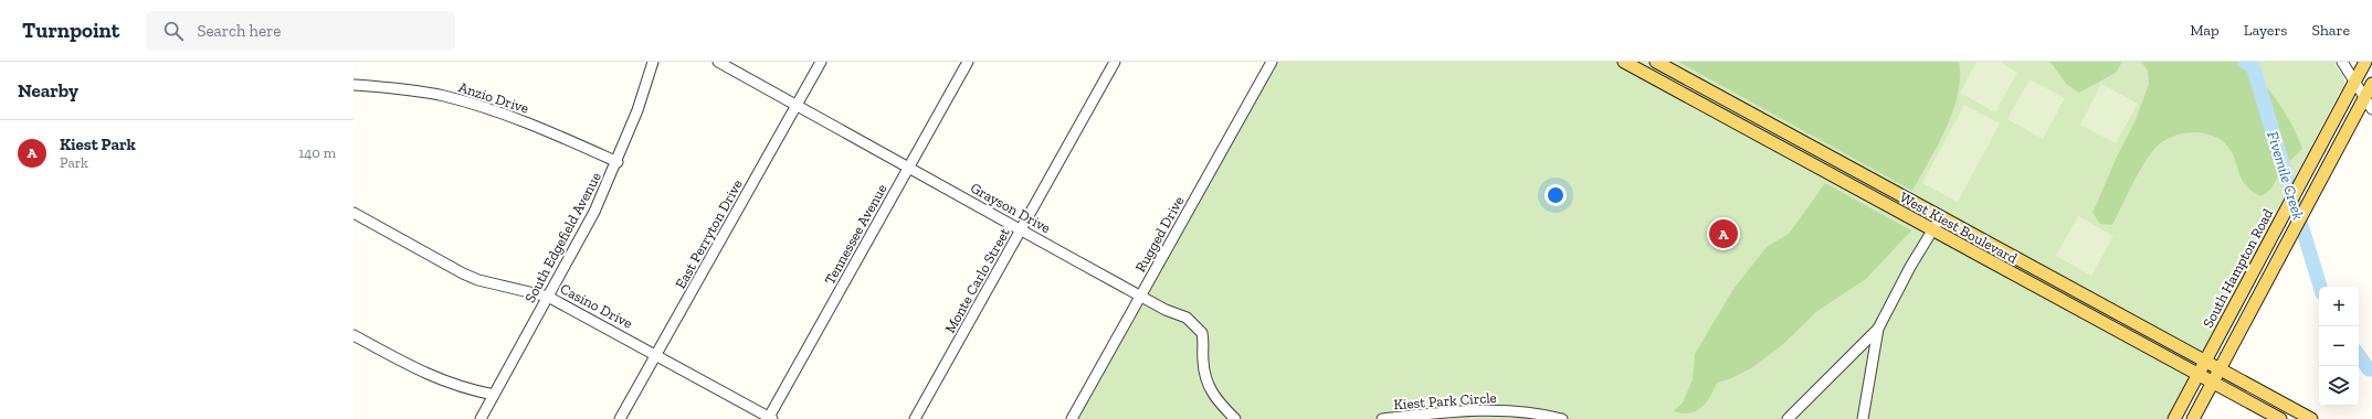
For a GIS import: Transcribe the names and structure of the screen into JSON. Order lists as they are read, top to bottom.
{
  "streets": {
    "main road": ["West Kiest Boulevard", "South Hampton Road"],
    "street": [
      "Anzio Drive",
      "Grayson Drive",
      "East Perryton Drive",
      "Tennessee Avenue",
      "Rugged Drive",
      "South Edgefield Avenue",
      "Monte Carlo Street",
      "Casino Drive",
      "Kiest Park Circle"
    ]
  },
  "crossings": [
    ["Anzio Drive", "South Edgefield Avenue"],
    ["Grayson Drive", "East Perryton Drive"],
    ["Grayson Drive", "Tennessee Avenue"],
    ["Grayson Drive", "Rugged Drive"],
    ["Grayson Drive", "Monte Carlo Street"],
    ["West Kiest Boulevard", "South Hampton Road"],
    ["East Perryton Drive", "Casino Drive"],
    ["Tennessee Avenue", "Casino Drive"],
    ["South Edgefield Avenue", "Casino Drive"]
  ],
  "water": ["Fivemile Creek"],
  "page": {
    "header": "Turnpoint",
    "search": "Search here",
    "nav": ["Map", "Layers", "Share"],
    "heading": "Nearby",
    "list": [
      {
        "mark": "A",
        "name": "Kiest Park",
        "note": "Park",
        "value": "140 m"
      }
    ],
    "pins": "A",
    "map_buttons": ["+", "−"]
  }
}
